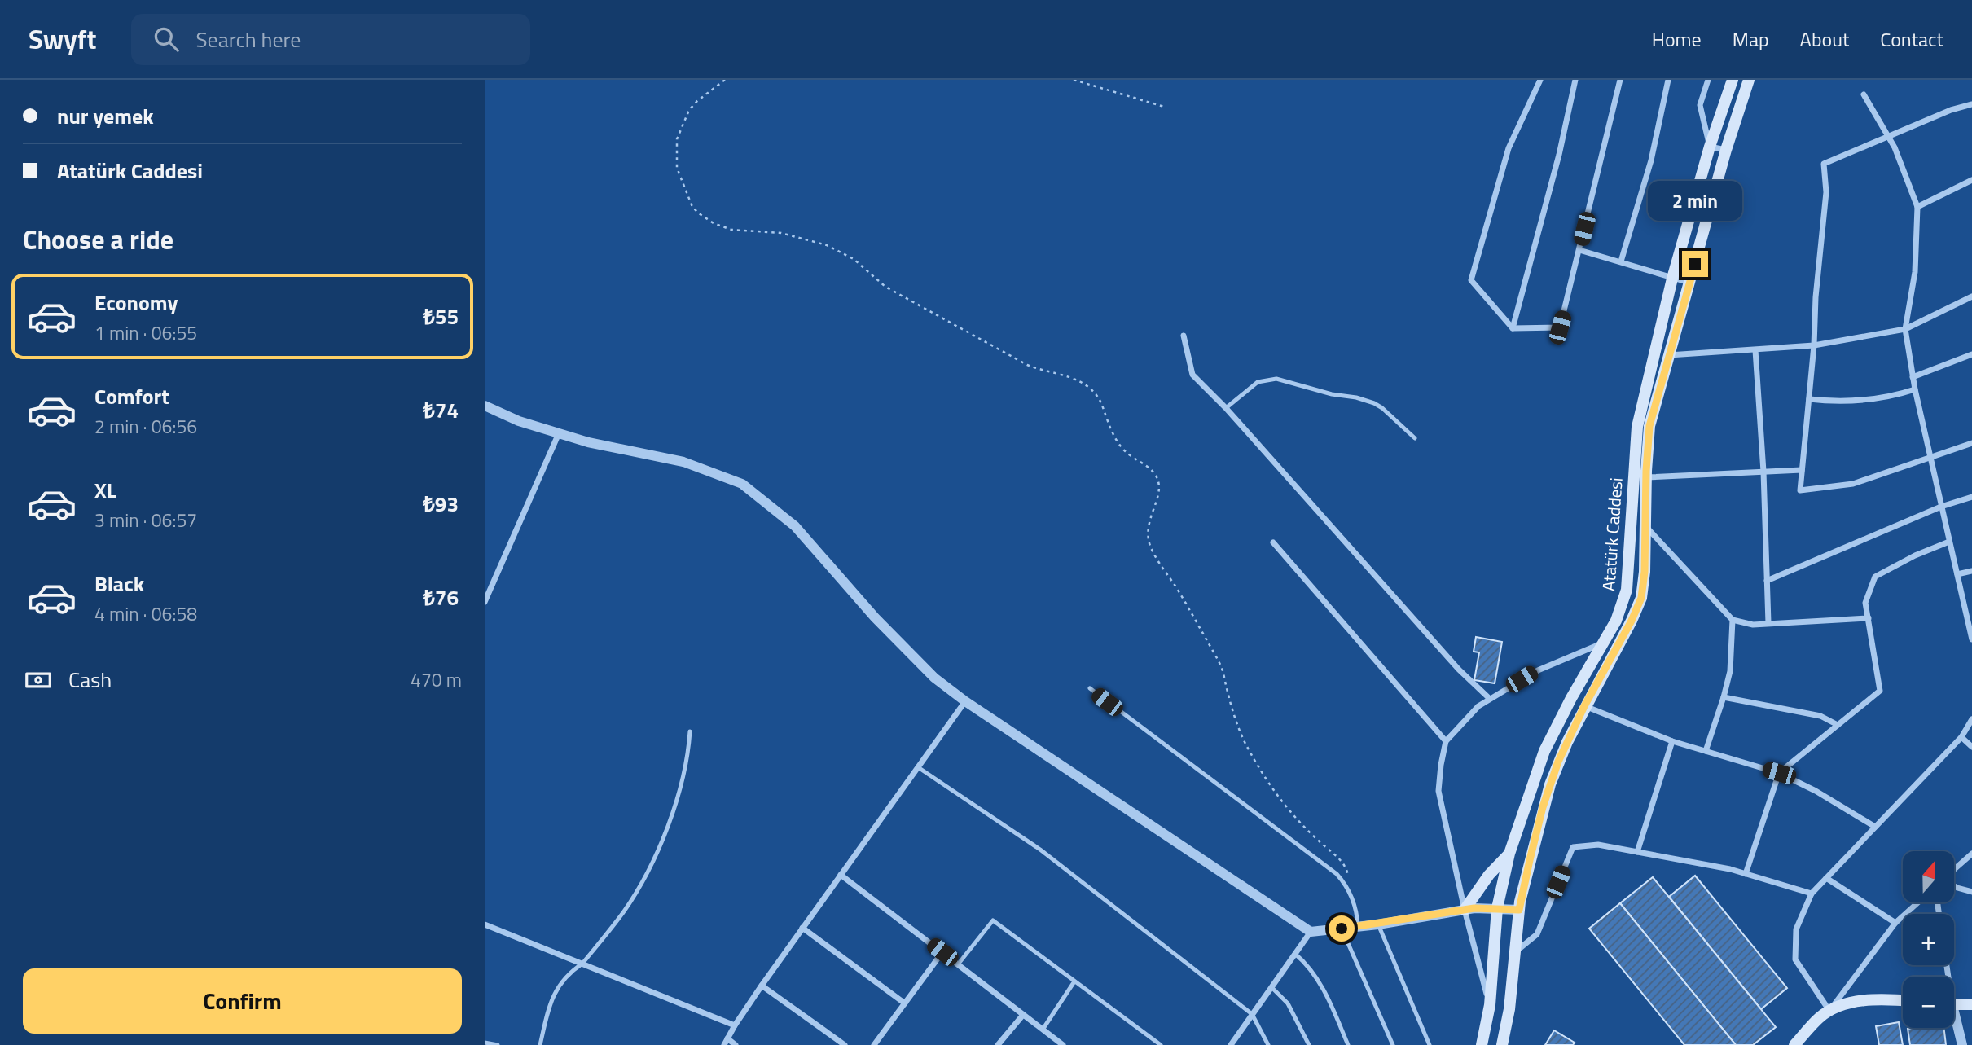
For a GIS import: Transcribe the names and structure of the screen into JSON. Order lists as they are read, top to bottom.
{
  "streets": {
    "main road": ["Atatürk Caddesi"]
  },
  "north": "top",
  "page": {
    "header": "Swyft",
    "search": "Search here",
    "nav": [
      "Home",
      "Map",
      "About",
      "Contact"
    ],
    "banner": ["nur yemek", "Atatürk Caddesi"],
    "bubble": "2 min",
    "heading": "Choose a ride",
    "list": [
      {
        "name": "Economy",
        "note": "1 min · 06:55",
        "value": "₺55"
      },
      {
        "name": "Comfort",
        "note": "2 min · 06:56",
        "value": "₺74"
      },
      {
        "name": "XL",
        "note": "3 min · 06:57",
        "value": "₺93"
      },
      {
        "name": "Black",
        "note": "4 min · 06:58",
        "value": "₺76"
      }
    ],
    "pay": ["Cash", "470 m"],
    "map_buttons": ["+", "−"],
    "buttons": "Confirm"
  }
}
